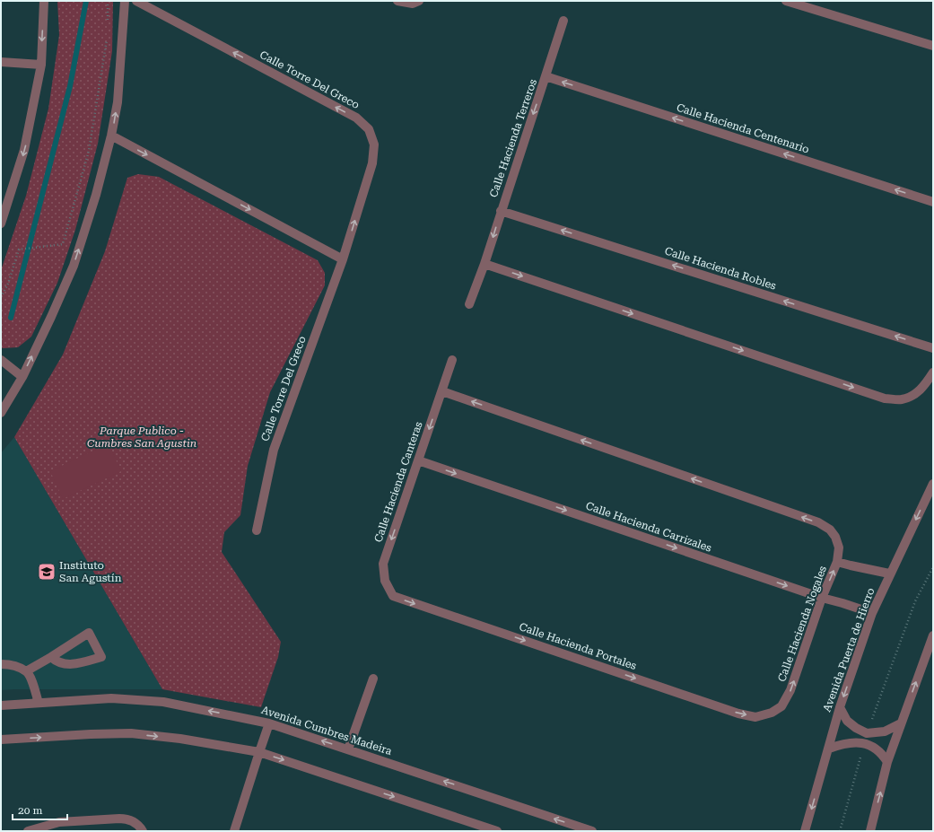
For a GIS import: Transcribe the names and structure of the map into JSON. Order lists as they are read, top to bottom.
{
  "streets": {
    "street": [
      "Calle Torre Del Greco",
      "Calle Hacienda Centenario",
      "Calle Hacienda Terreros",
      "Calle Hacienda Robles",
      "Calle Hacienda Canteras",
      "Calle Hacienda Carrizales",
      "Calle Hacienda Nogales",
      "Calle Hacienda Portales",
      "Avenida Puerta de Hierro",
      "Avenida Cumbres Madeira"
    ]
  },
  "crossings": [
    ["Calle Hacienda Centenario", "Calle Hacienda Terreros"],
    ["Calle Hacienda Terreros", "Calle Hacienda Robles"],
    ["Calle Hacienda Canteras", "Calle Hacienda Carrizales"],
    ["Calle Hacienda Canteras", "Calle Hacienda Nogales"],
    ["Calle Hacienda Canteras", "Calle Hacienda Portales"],
    ["Calle Hacienda Carrizales", "Calle Hacienda Nogales"],
    ["Calle Hacienda Carrizales", "Avenida Puerta de Hierro"],
    ["Calle Hacienda Nogales", "Calle Hacienda Portales"]
  ],
  "one_way": [
    "Calle Torre Del Greco",
    "Calle Hacienda Centenario",
    "Calle Hacienda Terreros",
    "Calle Hacienda Canteras",
    "Calle Hacienda Carrizales",
    "Calle Hacienda Portales"
  ],
  "parks": ["Parque Publico - Cumbres San Agustin"],
  "places": {
    "school or university": ["Instituto San Agustín"]
  },
  "scale_bar": "20 m"
}
